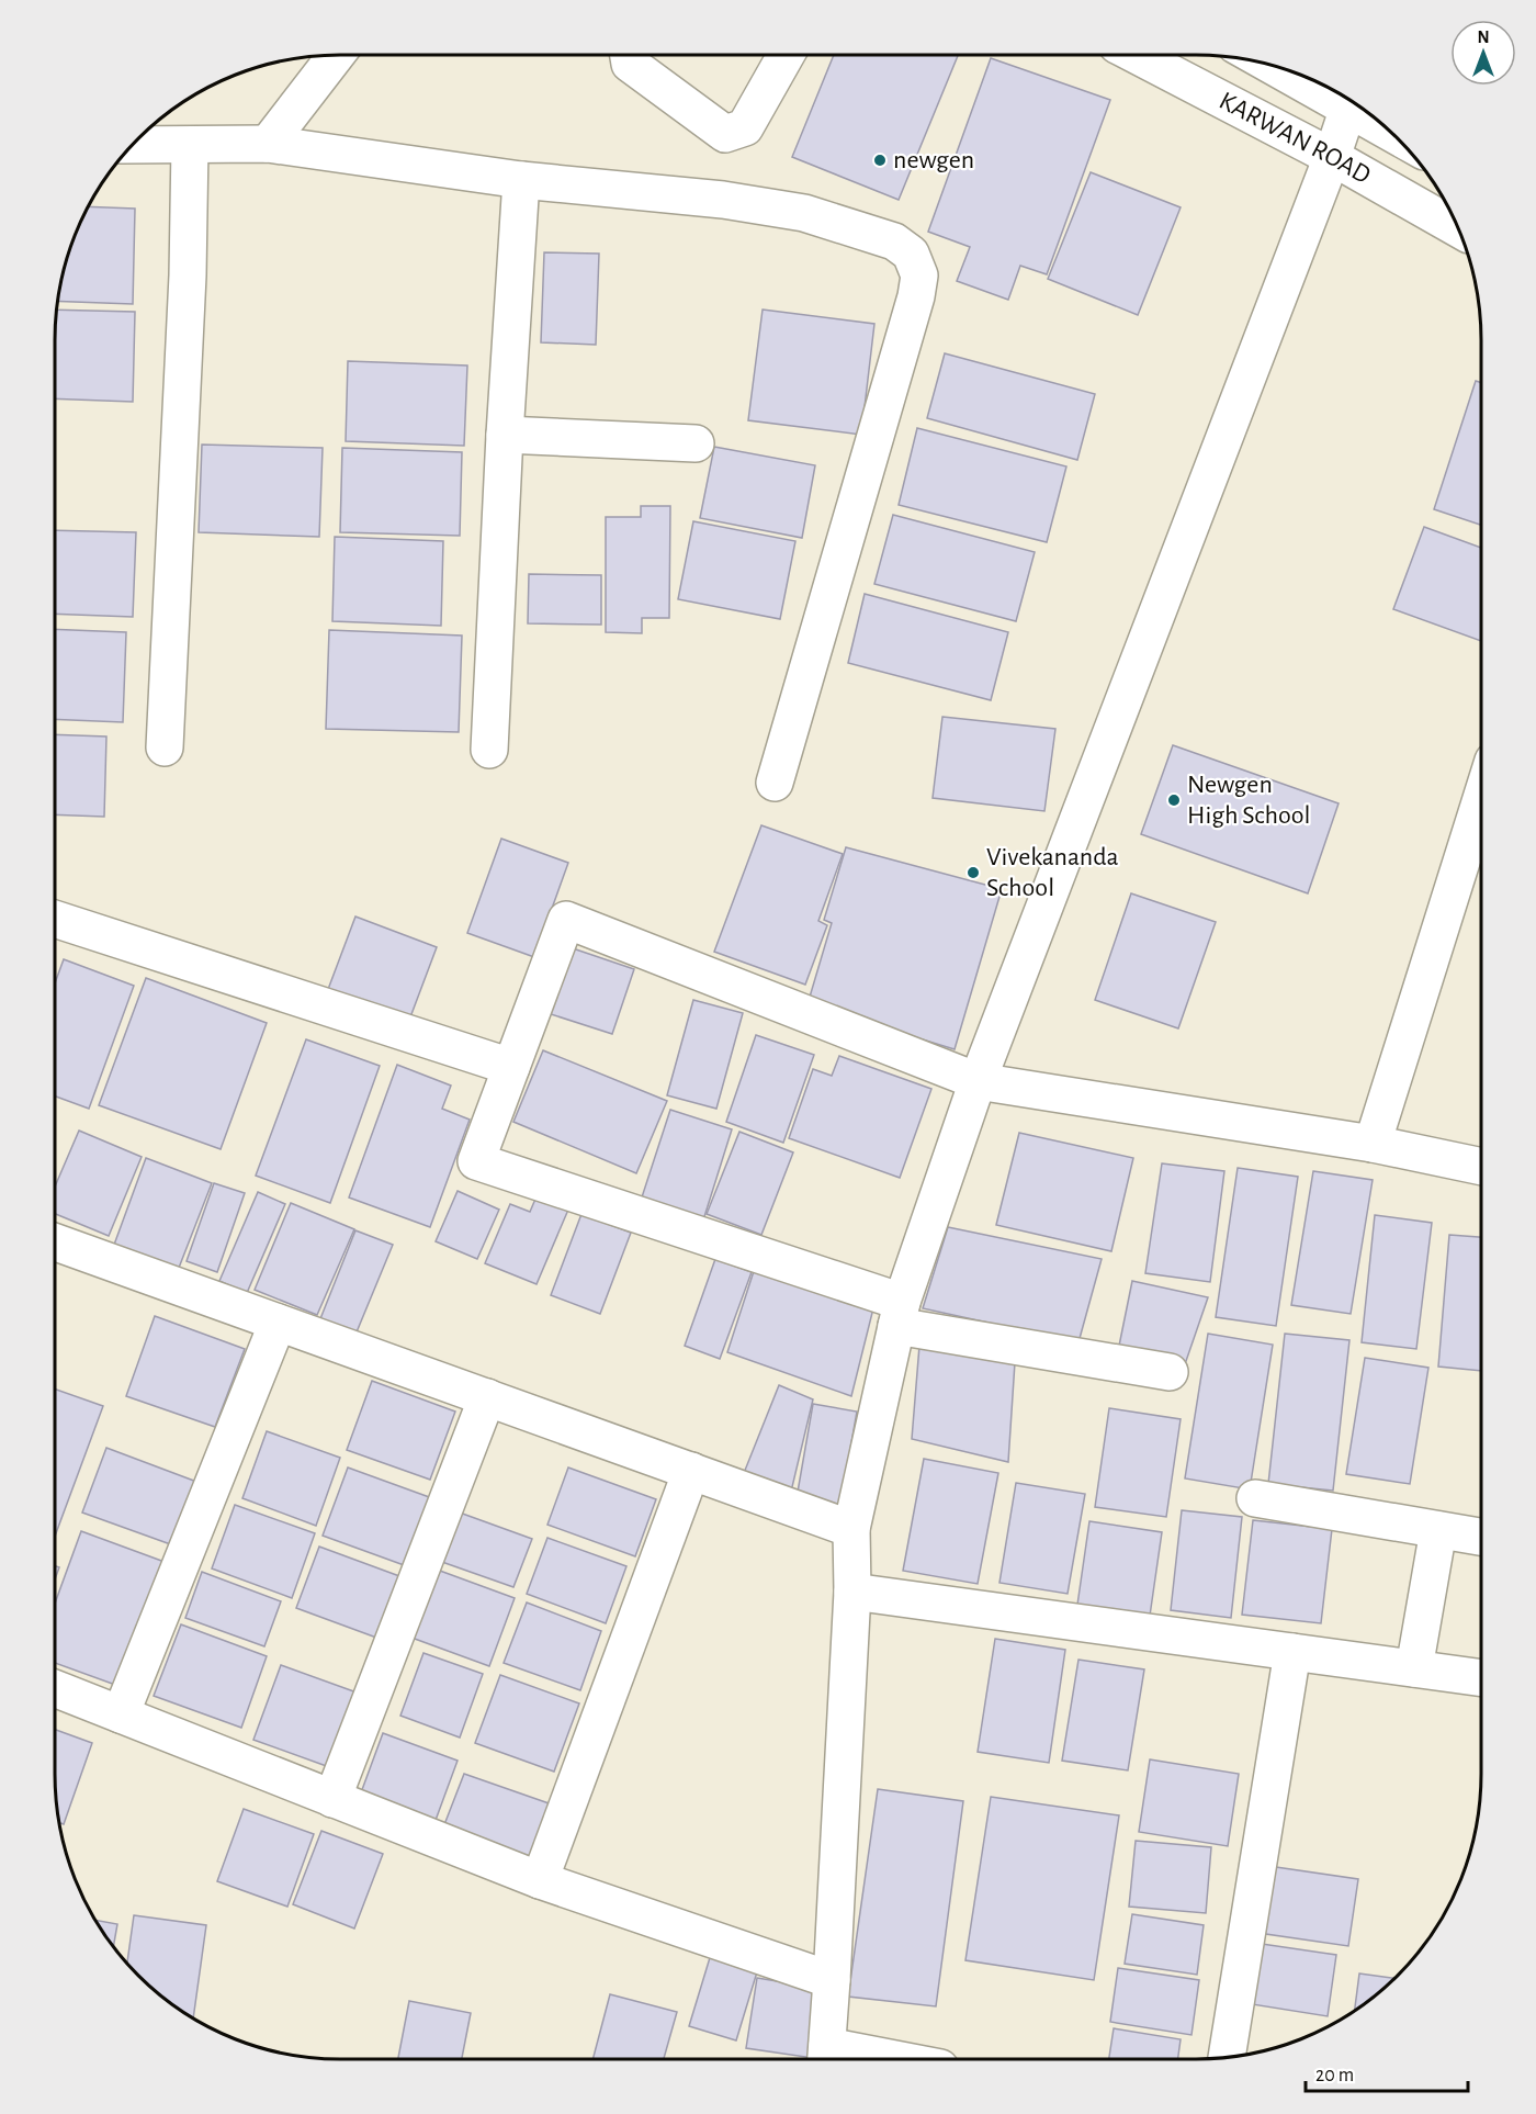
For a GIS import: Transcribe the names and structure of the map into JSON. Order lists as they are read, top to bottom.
{
  "streets": {
    "street": ["KARWAN ROAD"]
  },
  "places": ["newgen", "Newgen High School", "Vivekananda School"],
  "scale_bar": "20 m",
  "north": "top"
}
